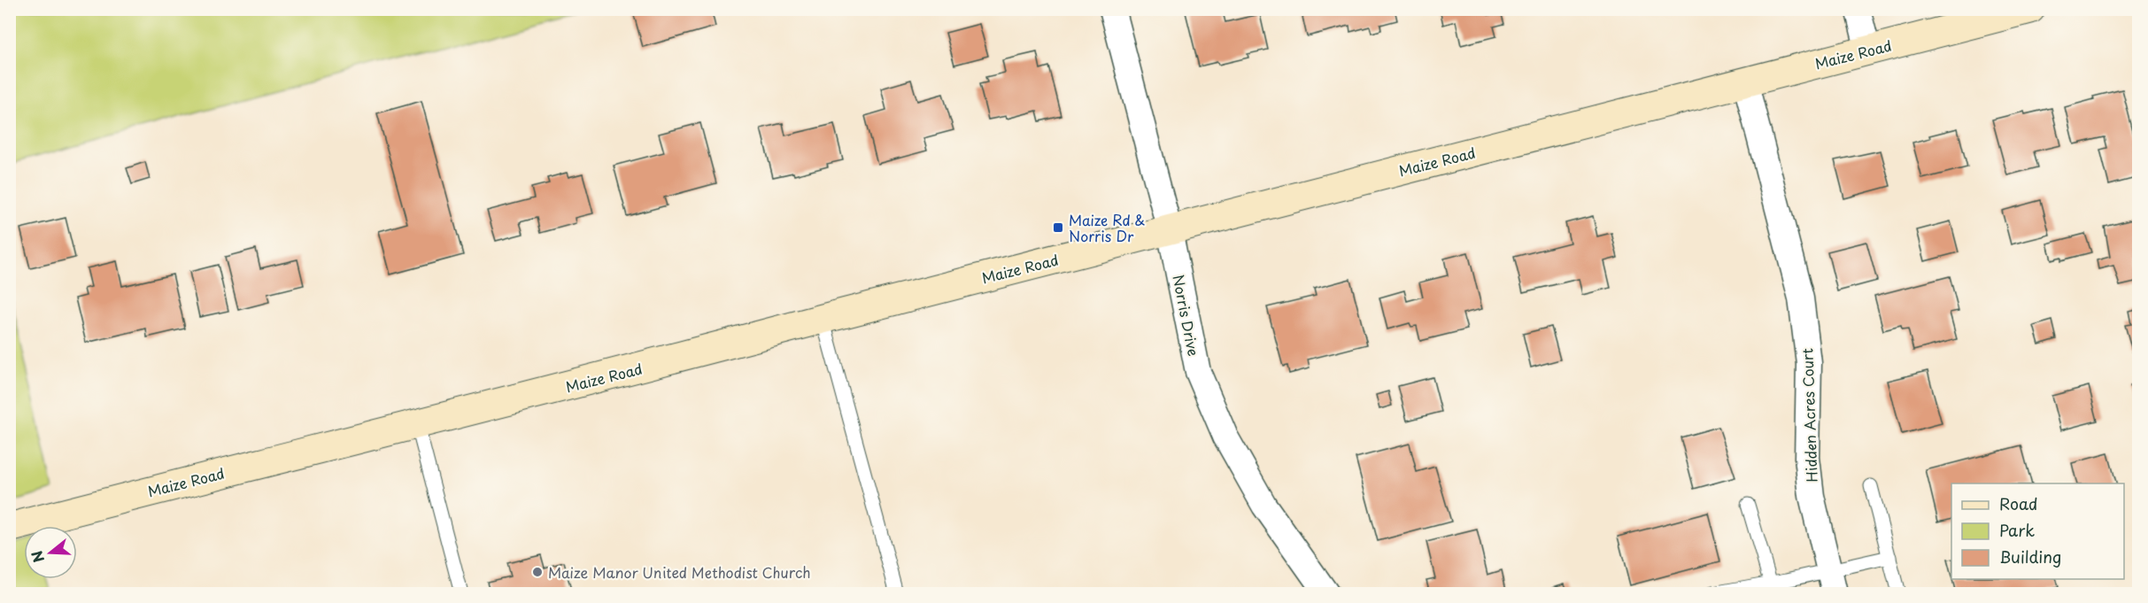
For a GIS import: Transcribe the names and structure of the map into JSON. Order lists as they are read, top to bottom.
{
  "streets": {
    "street": ["Maize Road", "Norris Drive", "Hidden Acres Court"]
  },
  "crossings": [
    ["Maize Road", "Norris Drive"],
    ["Maize Road", "Hidden Acres Court"]
  ],
  "places": {
    "transit": ["Maize Rd & Norris Dr"],
    "other": ["Maize Manor United Methodist Church"]
  },
  "legend": ["Road", "Park", "Building"],
  "north": "left"
}
